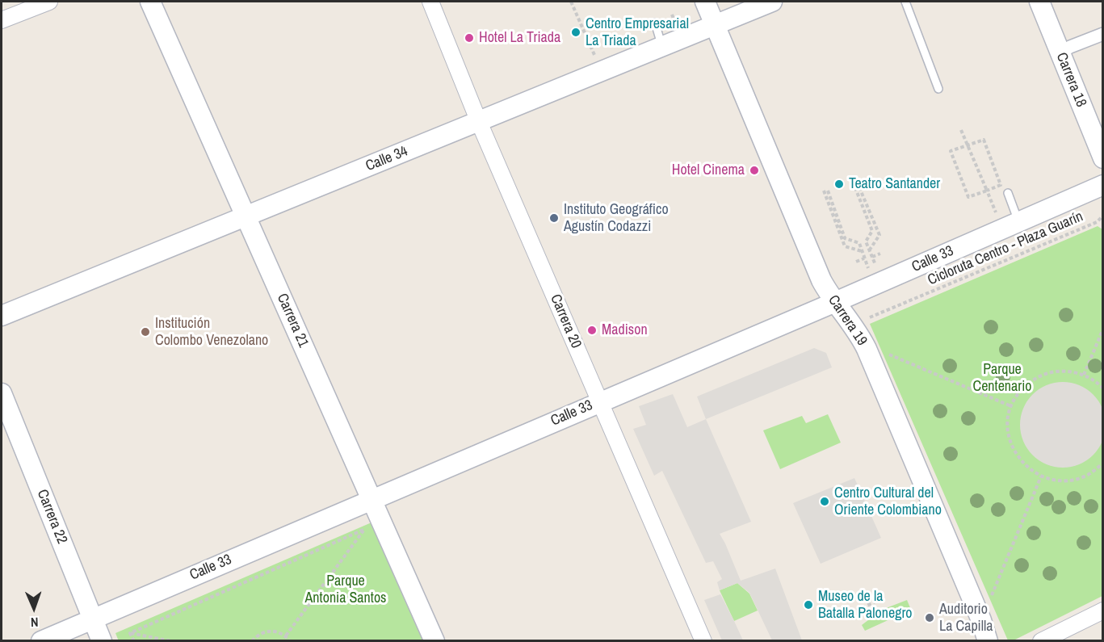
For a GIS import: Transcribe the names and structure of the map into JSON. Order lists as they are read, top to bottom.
{
  "streets": {
    "street": [
      "Carrera 18",
      "Calle 34",
      "Calle 33",
      "Carrera 21",
      "Carrera 19",
      "Carrera 20",
      "Carrera 22"
    ],
    "path": ["Cicloruta Centro - Plaza Guarín"]
  },
  "crossings": [
    ["Calle 34", "Carrera 21"],
    ["Calle 34", "Carrera 19"],
    ["Calle 34", "Carrera 20"],
    ["Calle 33", "Carrera 21"],
    ["Calle 33", "Carrera 19"],
    ["Calle 33", "Carrera 20"],
    ["Calle 33", "Carrera 22"]
  ],
  "parks": ["Parque Centenario", "Parque Antonia Santos"],
  "places": [
    "Centro Empresarial La Triada",
    "Hotel La Triada",
    "Hotel Cinema",
    "Teatro Santander",
    "Instituto Geográfico Agustín Codazzi",
    "Madison",
    "Institución Colombo Venezolano",
    "Centro Cultural del Oriente Colombiano",
    "Museo de la Batalla Palonegro",
    "Auditorio La Capilla"
  ],
  "north": "bottom"
}
